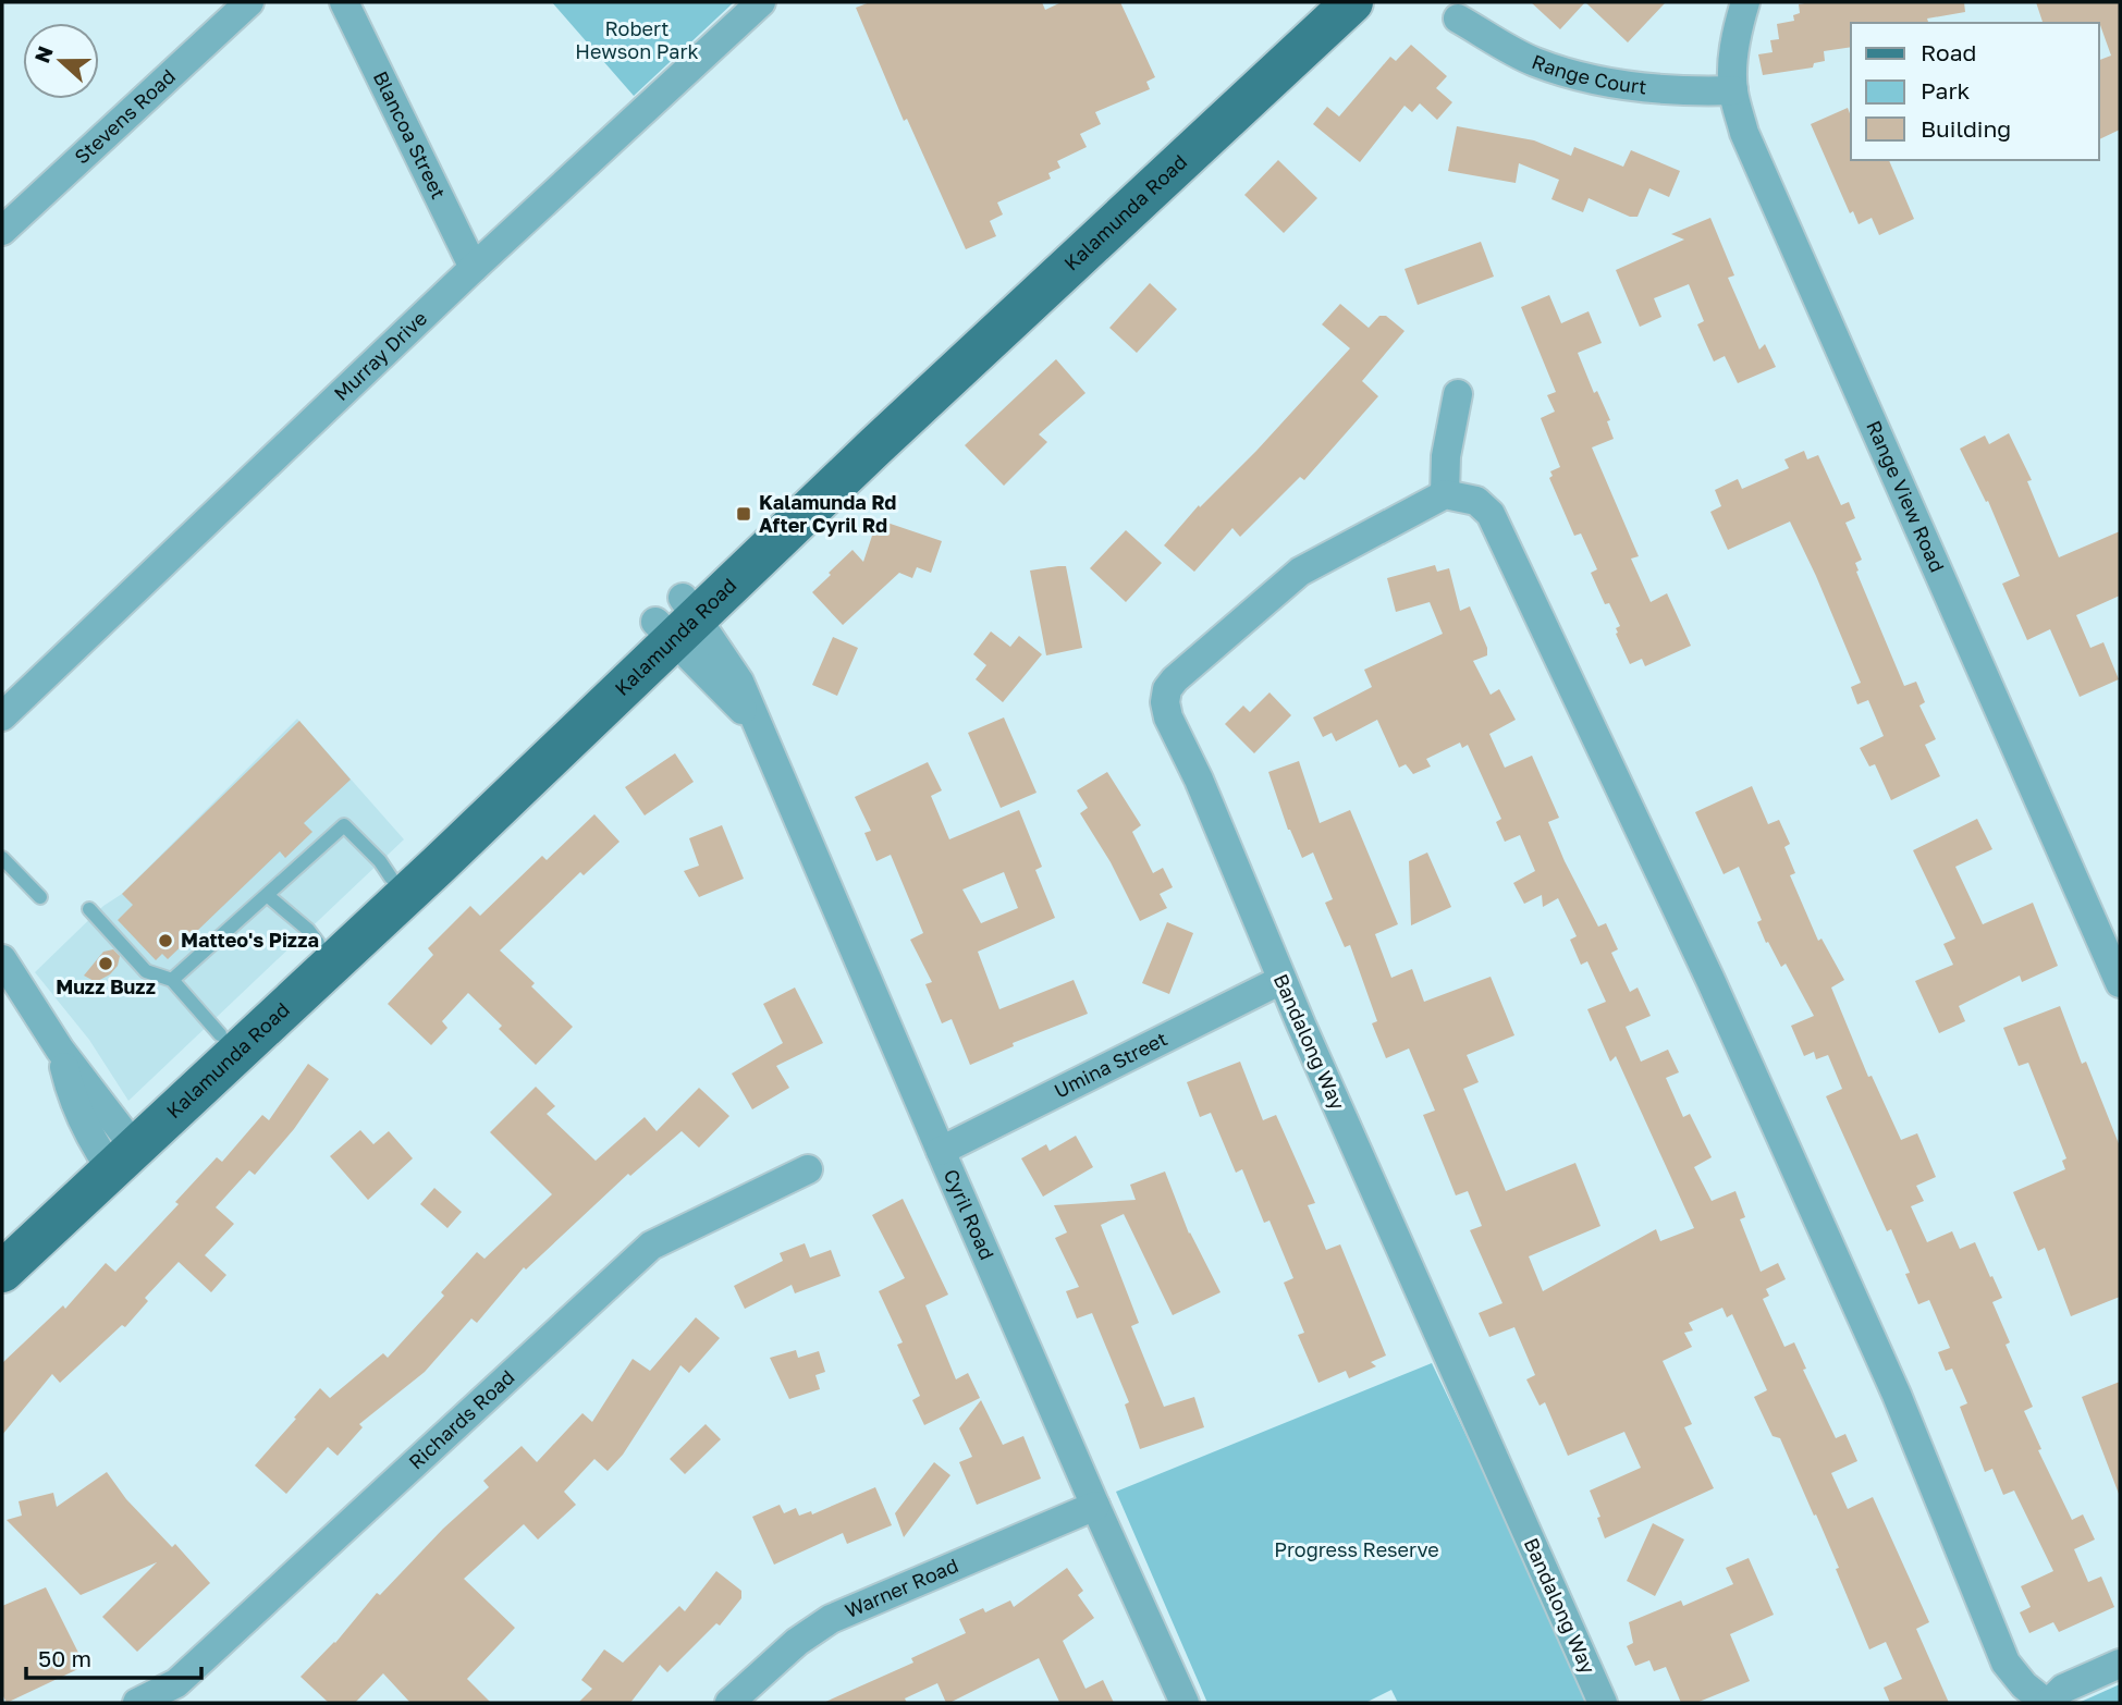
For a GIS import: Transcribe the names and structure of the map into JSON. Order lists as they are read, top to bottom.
{
  "streets": {
    "main road": ["Kalamunda Road"],
    "street": [
      "Range Court",
      "Stevens Road",
      "Blancoa Street",
      "Murray Drive",
      "Range View Road",
      "Bandalong Way",
      "Umina Street",
      "Cyril Road",
      "Richards Road",
      "Warner Road"
    ]
  },
  "crossings": [
    ["Range Court", "Range View Road"],
    ["Blancoa Street", "Murray Drive"],
    ["Kalamunda Road", "Cyril Road"],
    ["Bandalong Way", "Umina Street"],
    ["Umina Street", "Cyril Road"],
    ["Cyril Road", "Warner Road"]
  ],
  "parks": ["Robert Hewson Park", "Progress Reserve"],
  "places": {
    "transit": ["Kalamunda Rd After Cyril Rd"],
    "other": ["Matteo's Pizza", "Muzz Buzz"]
  },
  "legend": ["Road", "Park", "Building"],
  "scale_bar": "50 m",
  "north": "left"
}
